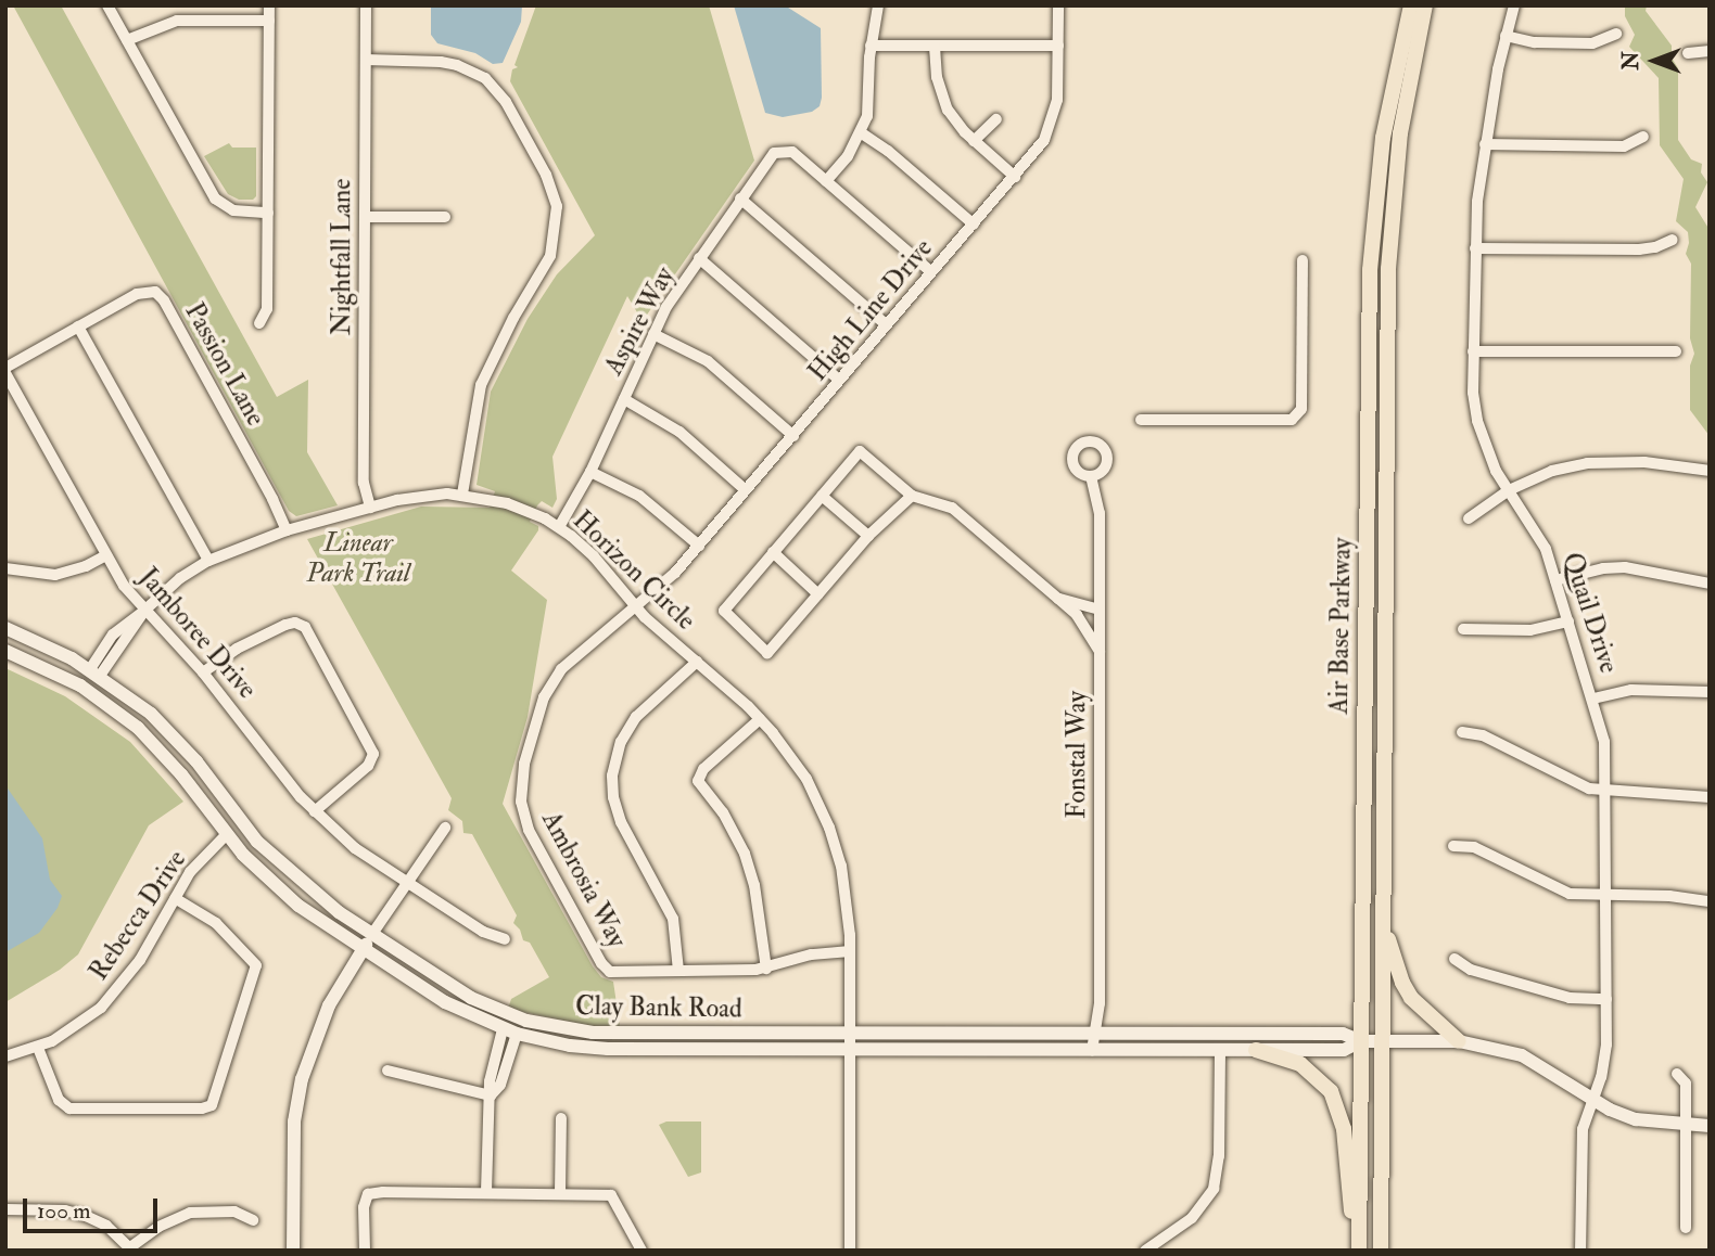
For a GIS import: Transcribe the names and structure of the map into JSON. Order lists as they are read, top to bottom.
{
  "streets": {
    "main road": ["Air Base Parkway"],
    "street": [
      "Nightfall Lane",
      "High Line Drive",
      "Aspire Way",
      "Passion Lane",
      "Horizon Circle",
      "Quail Drive",
      "Jamboree Drive",
      "Fonstal Way",
      "Ambrosia Way",
      "Rebecca Drive",
      "Clay Bank Road"
    ]
  },
  "crossings": [
    ["Nightfall Lane", "Horizon Circle"],
    ["High Line Drive", "Horizon Circle"],
    ["High Line Drive", "Ambrosia Way"],
    ["Aspire Way", "Horizon Circle"],
    ["Passion Lane", "Horizon Circle"],
    ["Passion Lane", "Jamboree Drive"],
    ["Horizon Circle", "Jamboree Drive"],
    ["Horizon Circle", "Ambrosia Way"],
    ["Horizon Circle", "Clay Bank Road"],
    ["Quail Drive", "Clay Bank Road"],
    ["Air Base Parkway", "Clay Bank Road"],
    ["Fonstal Way", "Clay Bank Road"],
    ["Rebecca Drive", "Clay Bank Road"]
  ],
  "parks": ["Linear Park Trail"],
  "scale_bar": "100 m",
  "north": "left"
}
